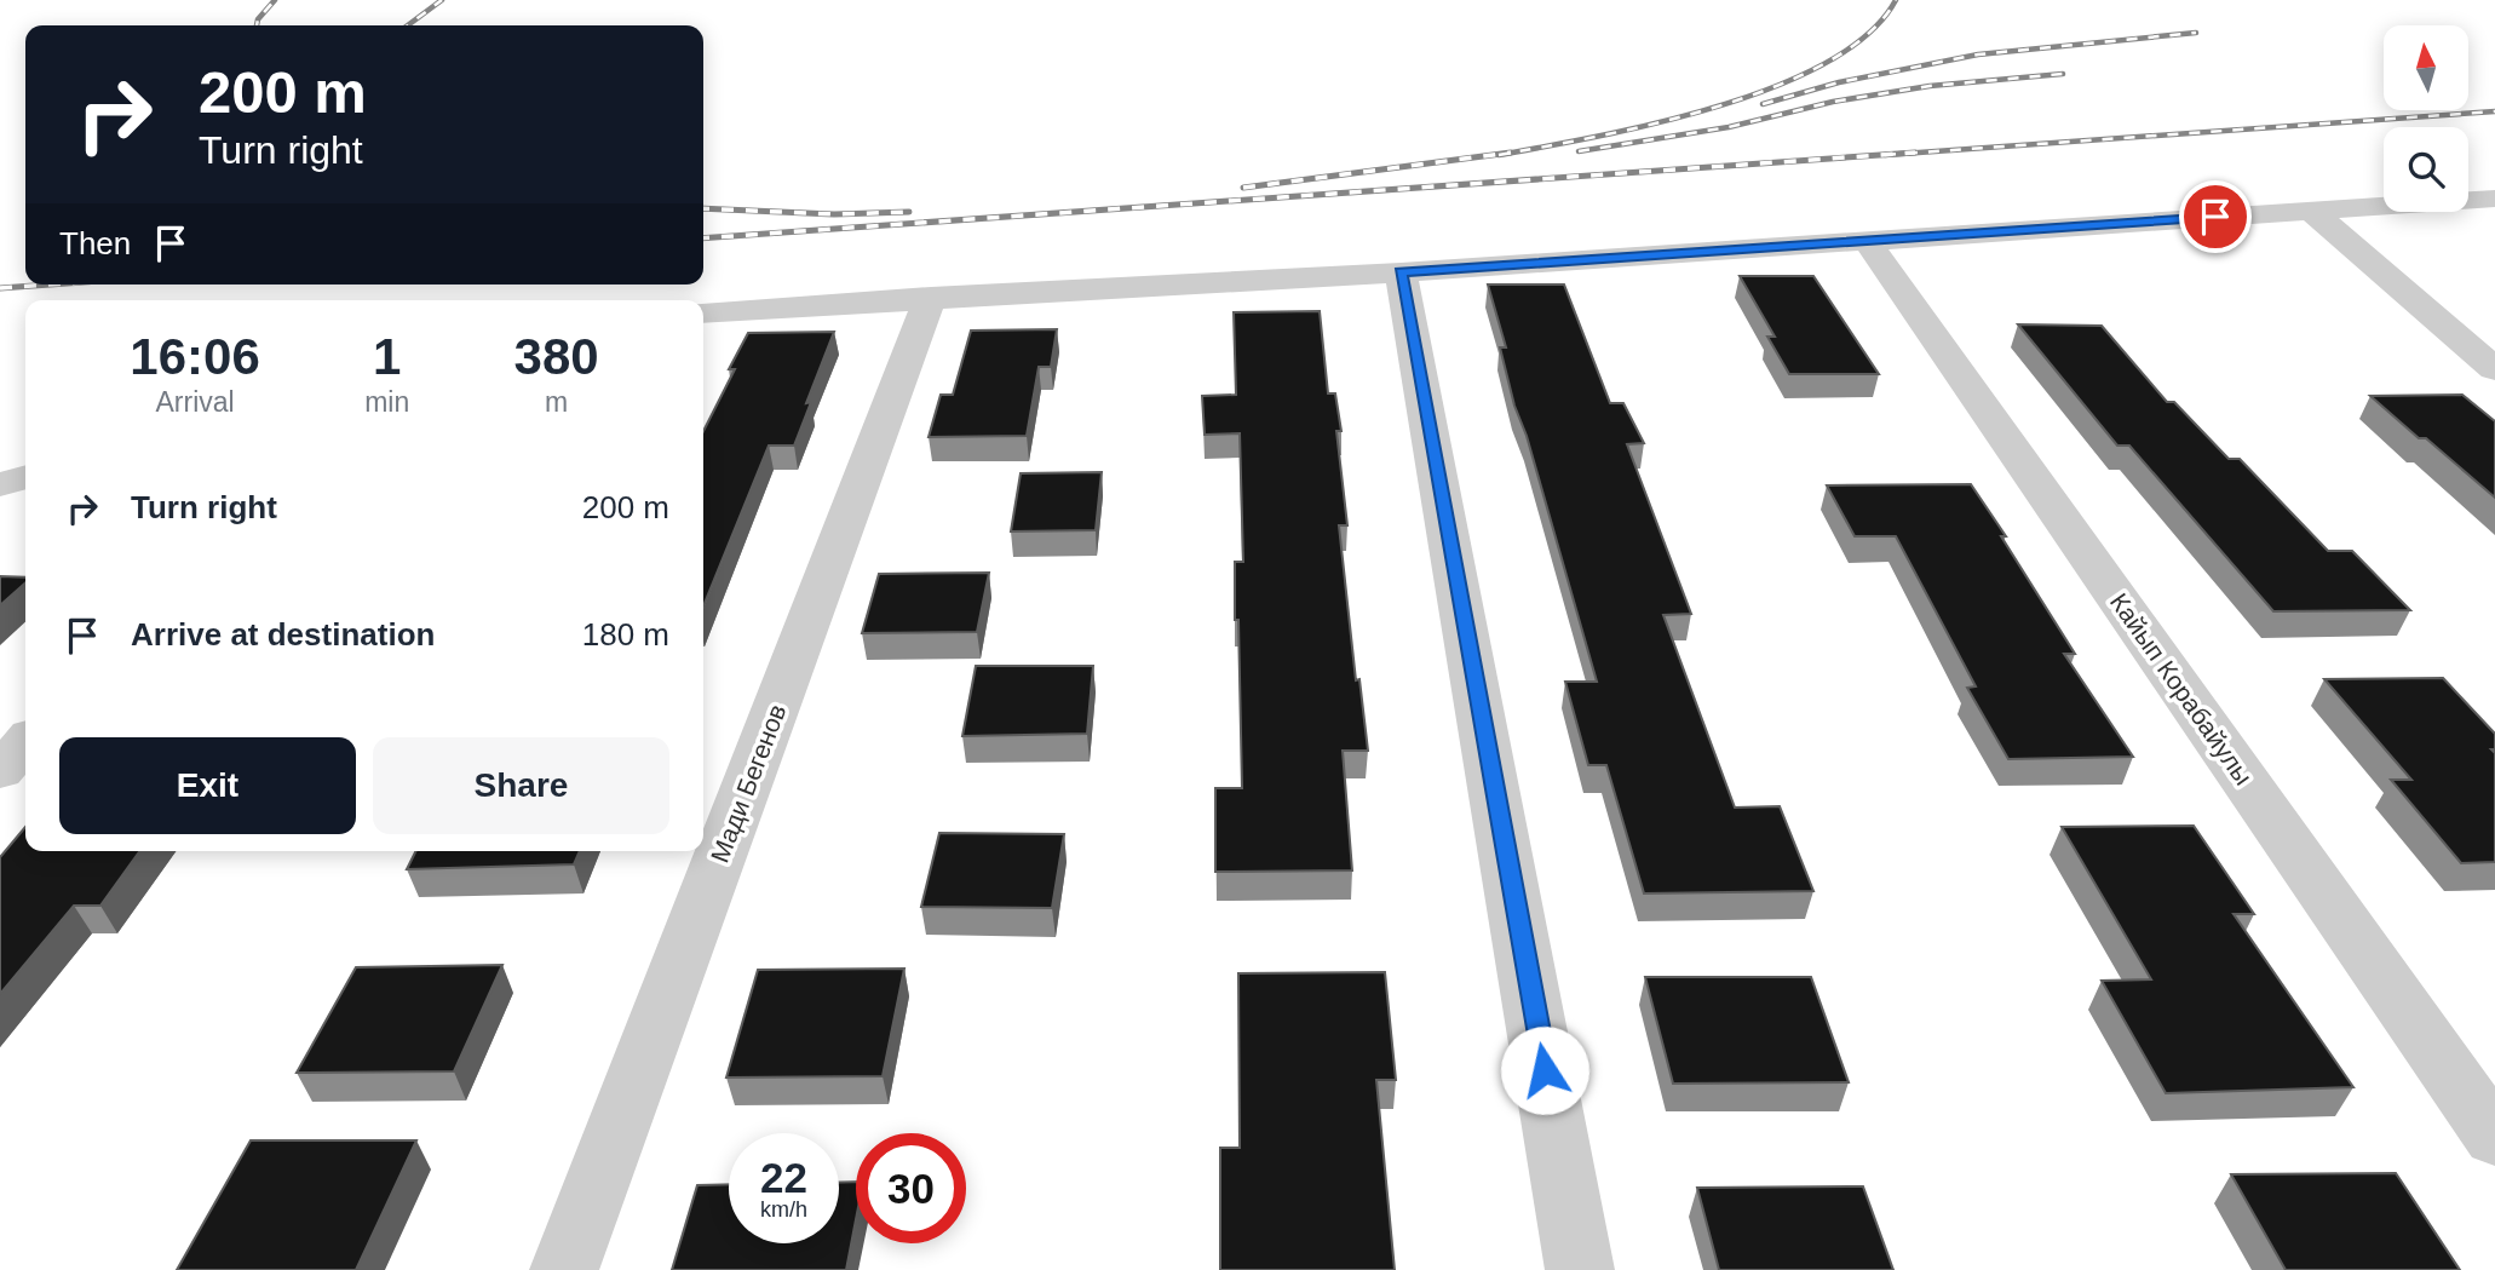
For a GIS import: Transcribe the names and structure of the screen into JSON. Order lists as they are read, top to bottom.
{
  "streets": {
    "street": ["Кайып Корабайулы", "Мади Бегенов"]
  },
  "north": "top",
  "page": {
    "turn": ["200 m", "Turn right"],
    "then": "Then",
    "eta": [
      "16:06",
      "Arrival",
      "1",
      "min",
      "380",
      "m"
    ],
    "list": [
      {
        "name": "Turn right",
        "value": "200 m"
      },
      {
        "name": "Arrive at destination",
        "value": "180 m"
      }
    ],
    "buttons": ["Exit", "Share"],
    "speed": "22 km/h",
    "limit": "30"
  }
}
